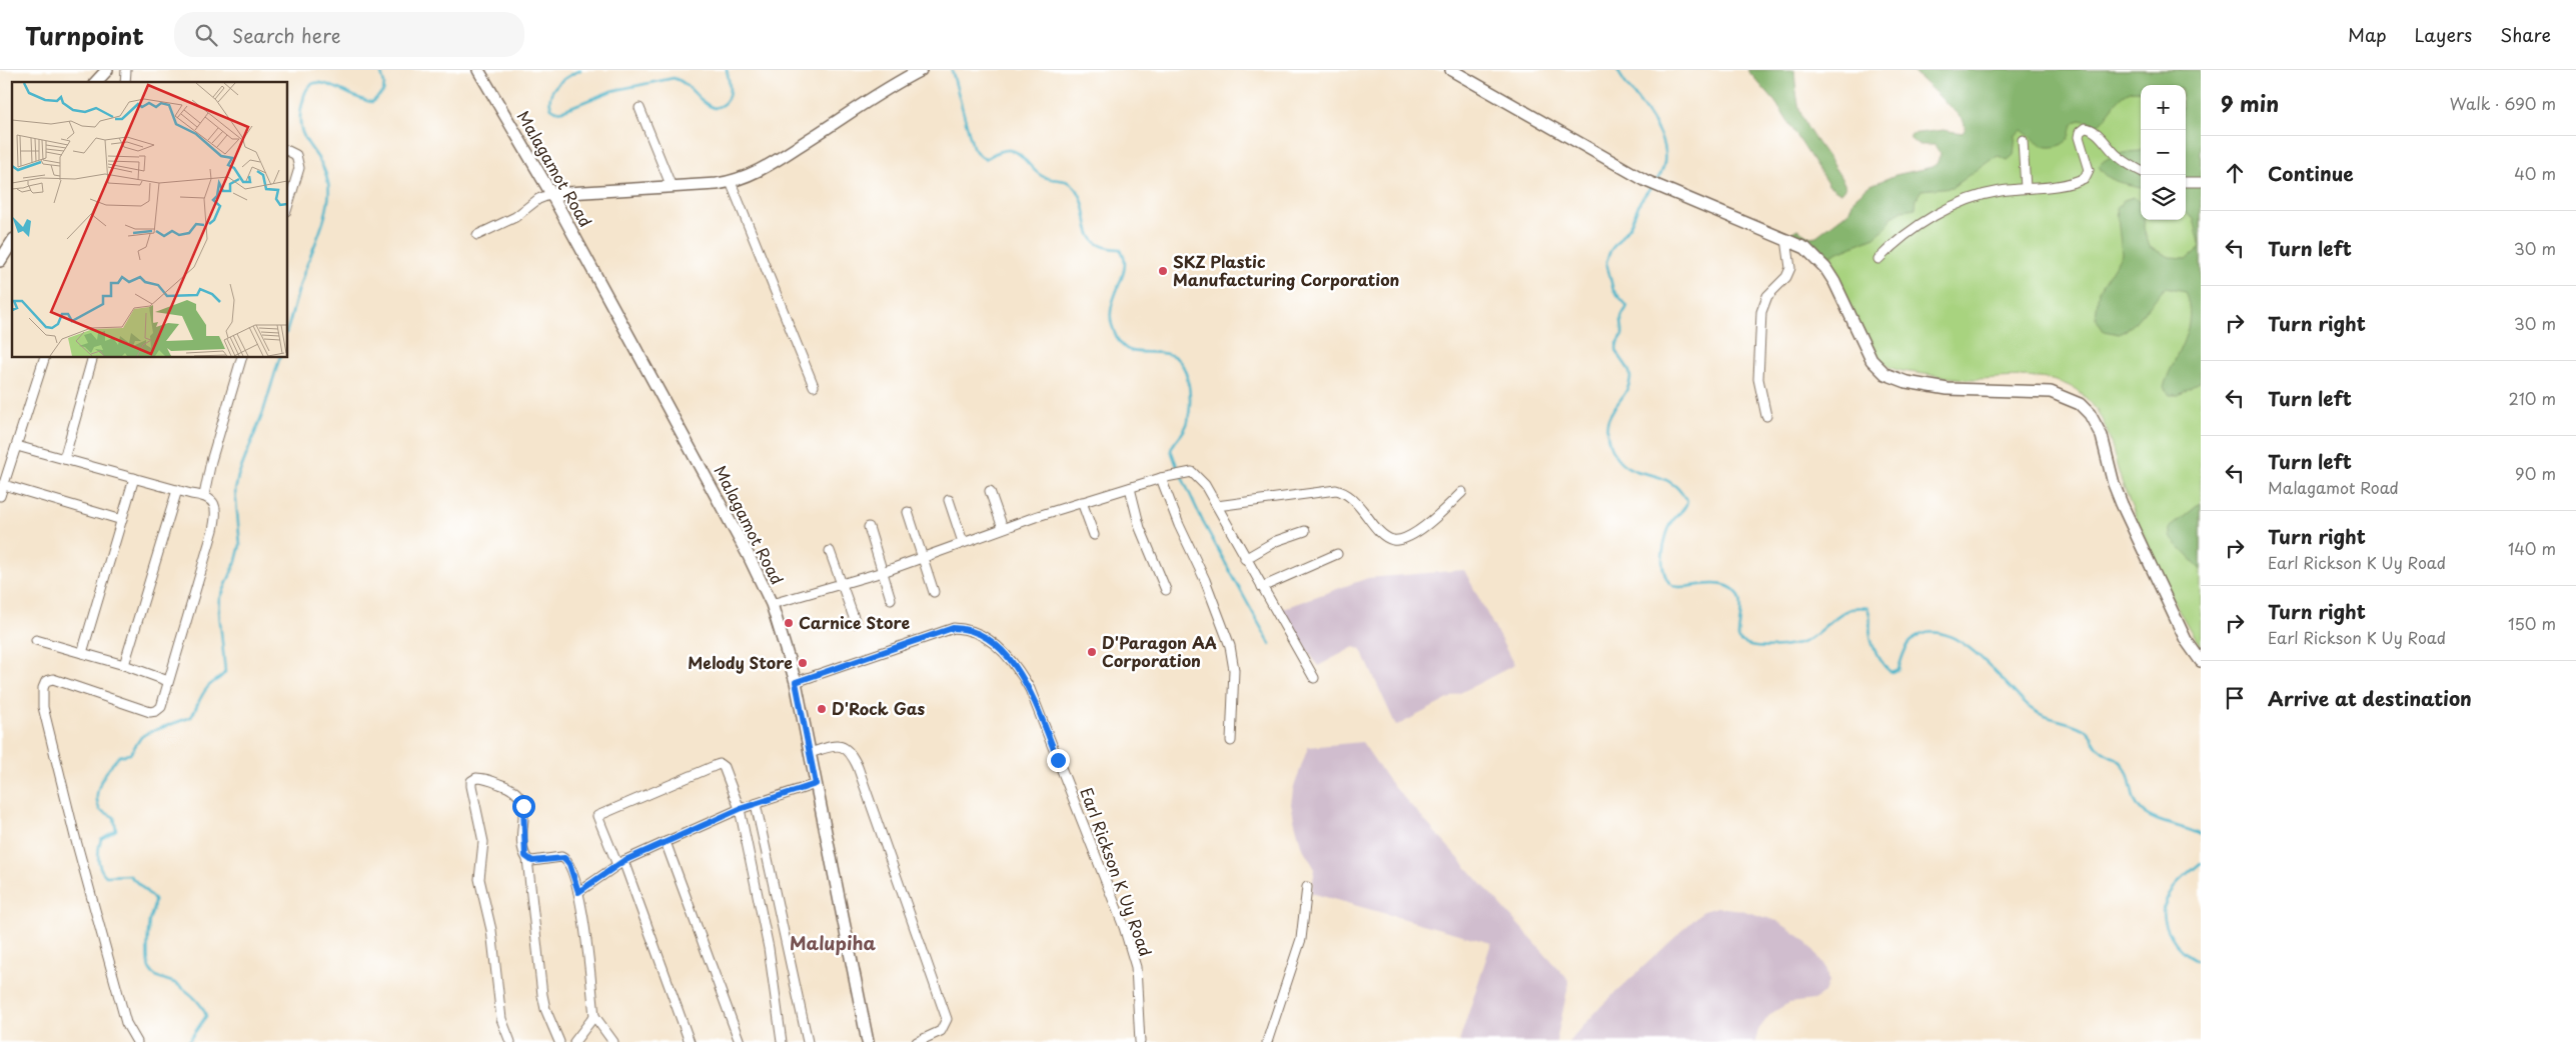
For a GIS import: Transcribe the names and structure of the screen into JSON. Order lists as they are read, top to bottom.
{
  "streets": {
    "street": ["Malagamot Road", "Earl Rickson K Uy Road"]
  },
  "crossings": [
    ["Malagamot Road", "Earl Rickson K Uy Road"]
  ],
  "districts": ["Malupiha"],
  "places": [
    "SKZ Plastic Manufacturing Corporation",
    "Carnice Store",
    "D'Paragon AA Corporation",
    "Melody Store",
    "D'Rock Gas"
  ],
  "page": {
    "header": "Turnpoint",
    "search": "Search here",
    "nav": ["Map", "Layers", "Share"],
    "heading": ["9 min", "Walk · 690 m"],
    "map_buttons": ["+", "−"],
    "list": [
      ["Continue", "40 m"],
      ["Turn left", "30 m"],
      ["Turn right", "30 m"],
      ["Turn left", "210 m"],
      ["Turn left", "Malagamot Road", "90 m"],
      ["Turn right", "Earl Rickson K Uy Road", "140 m"],
      ["Turn right", "Earl Rickson K Uy Road", "150 m"],
      "Arrive at destination"
    ]
  }
}
